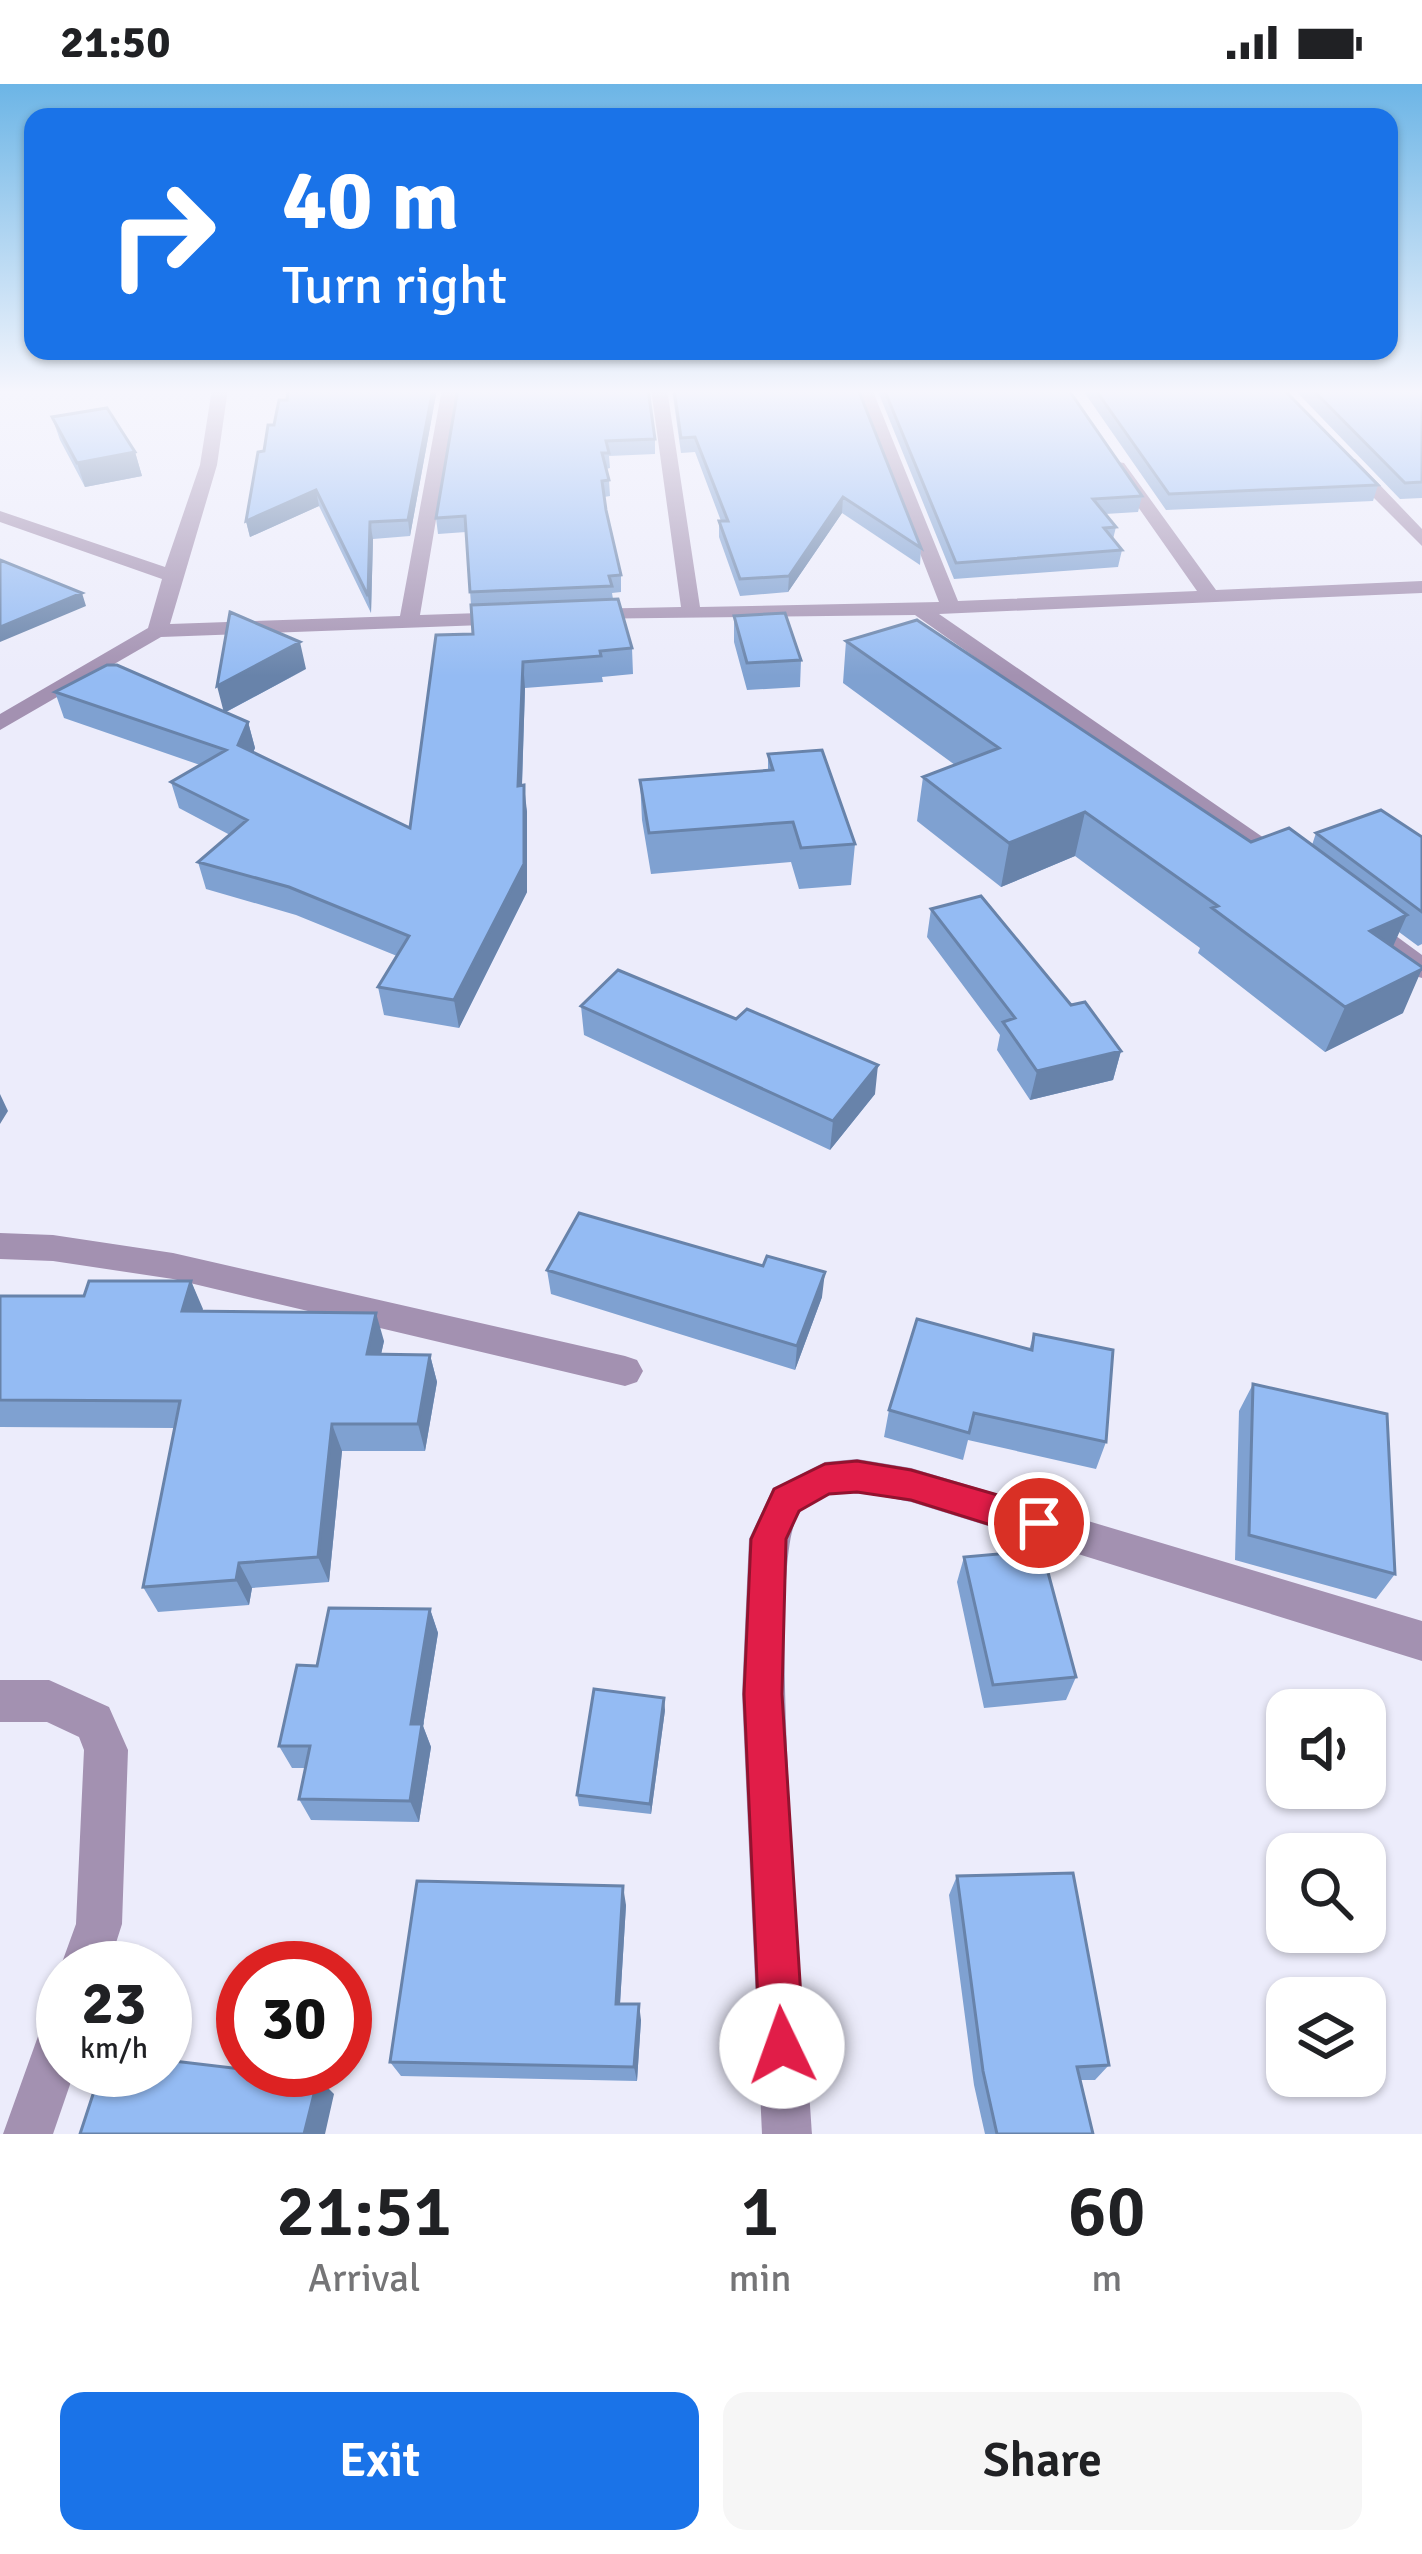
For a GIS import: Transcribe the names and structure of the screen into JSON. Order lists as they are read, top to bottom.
{
  "page": {
    "status": "21:50",
    "turn": ["40 m", "Turn right"],
    "speed": "23 km/h",
    "limit": "30",
    "eta": [
      "21:51",
      "Arrival",
      "1",
      "min",
      "60",
      "m"
    ],
    "buttons": ["Exit", "Share"]
  }
}
